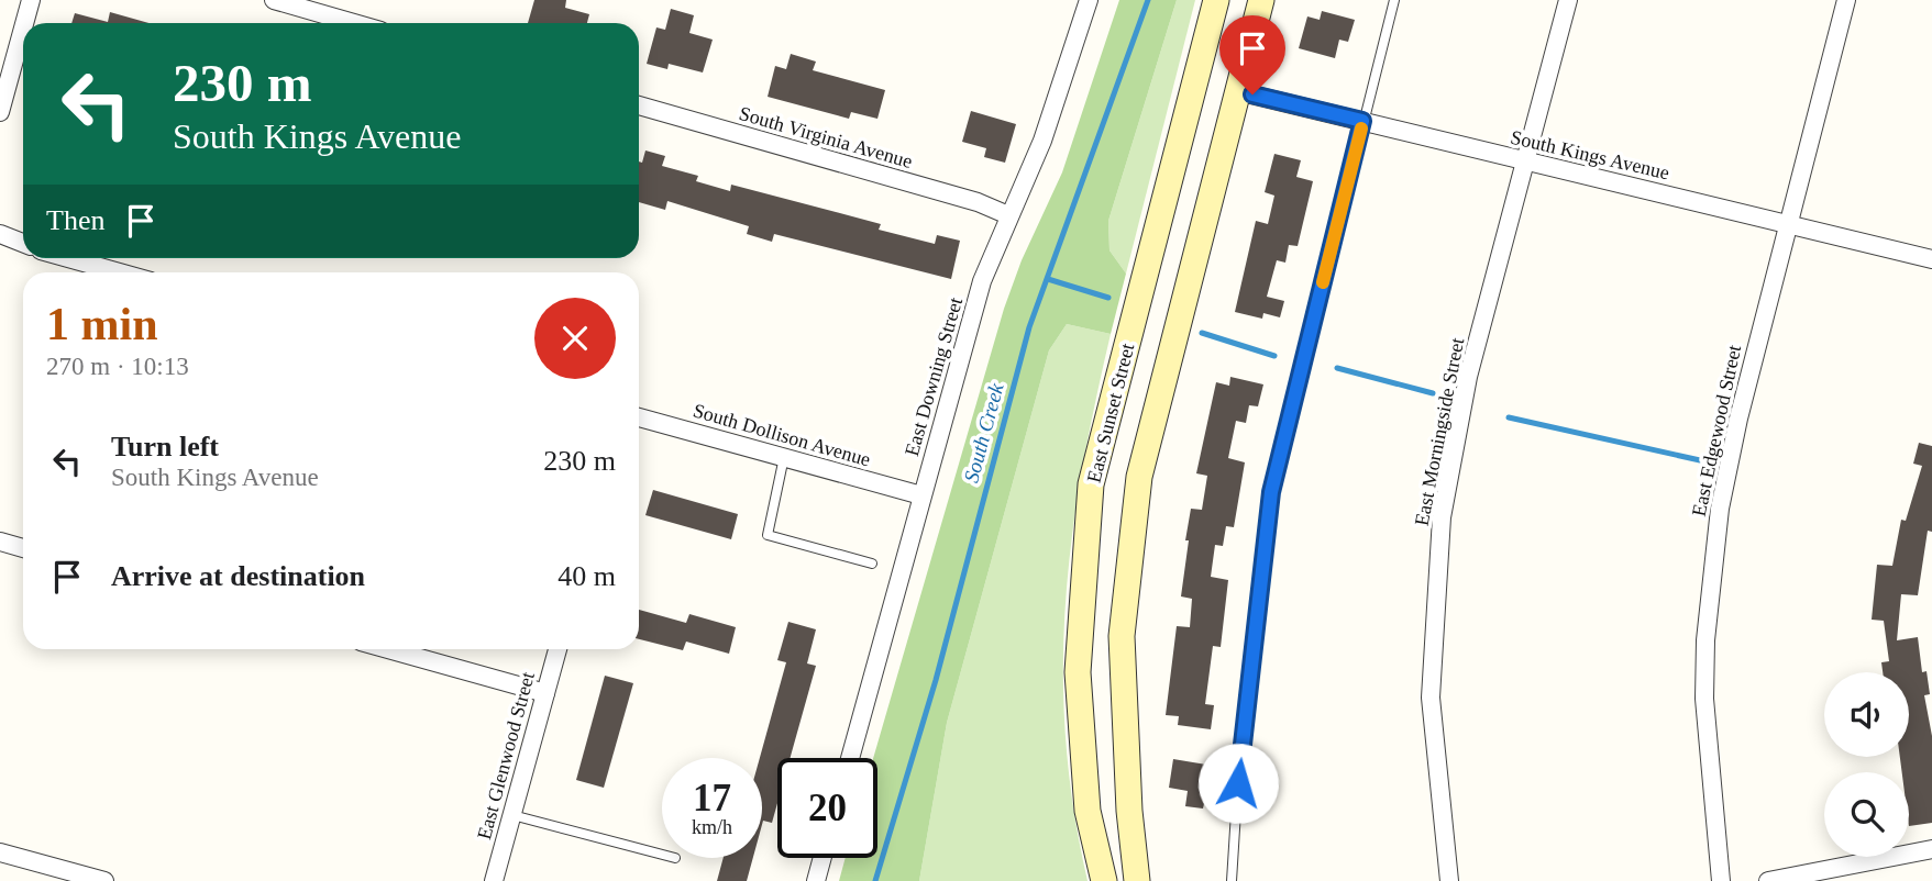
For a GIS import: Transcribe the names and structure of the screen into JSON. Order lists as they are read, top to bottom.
{
  "streets": {
    "main road": ["East Sunset Street"],
    "street": [
      "South Virginia Avenue",
      "South Kings Avenue",
      "East Downing Street",
      "East Edgewood Street",
      "East Morningside Street",
      "South Dollison Avenue",
      "East Glenwood Street"
    ]
  },
  "crossings": [
    ["South Virginia Avenue", "East Downing Street"],
    ["South Kings Avenue", "East Edgewood Street"],
    ["South Kings Avenue", "East Morningside Street"],
    ["East Downing Street", "South Dollison Avenue"]
  ],
  "water": ["South Creek"],
  "page": {
    "turn": ["230 m", "South Kings Avenue"],
    "then": "Then",
    "heading": ["1 min", "270 m · 10:13"],
    "list": [
      {
        "name": "Turn left",
        "note": "South Kings Avenue",
        "value": "230 m"
      },
      {
        "name": "Arrive at destination",
        "value": "40 m"
      }
    ],
    "speed": "17 km/h",
    "limit": "20"
  }
}
